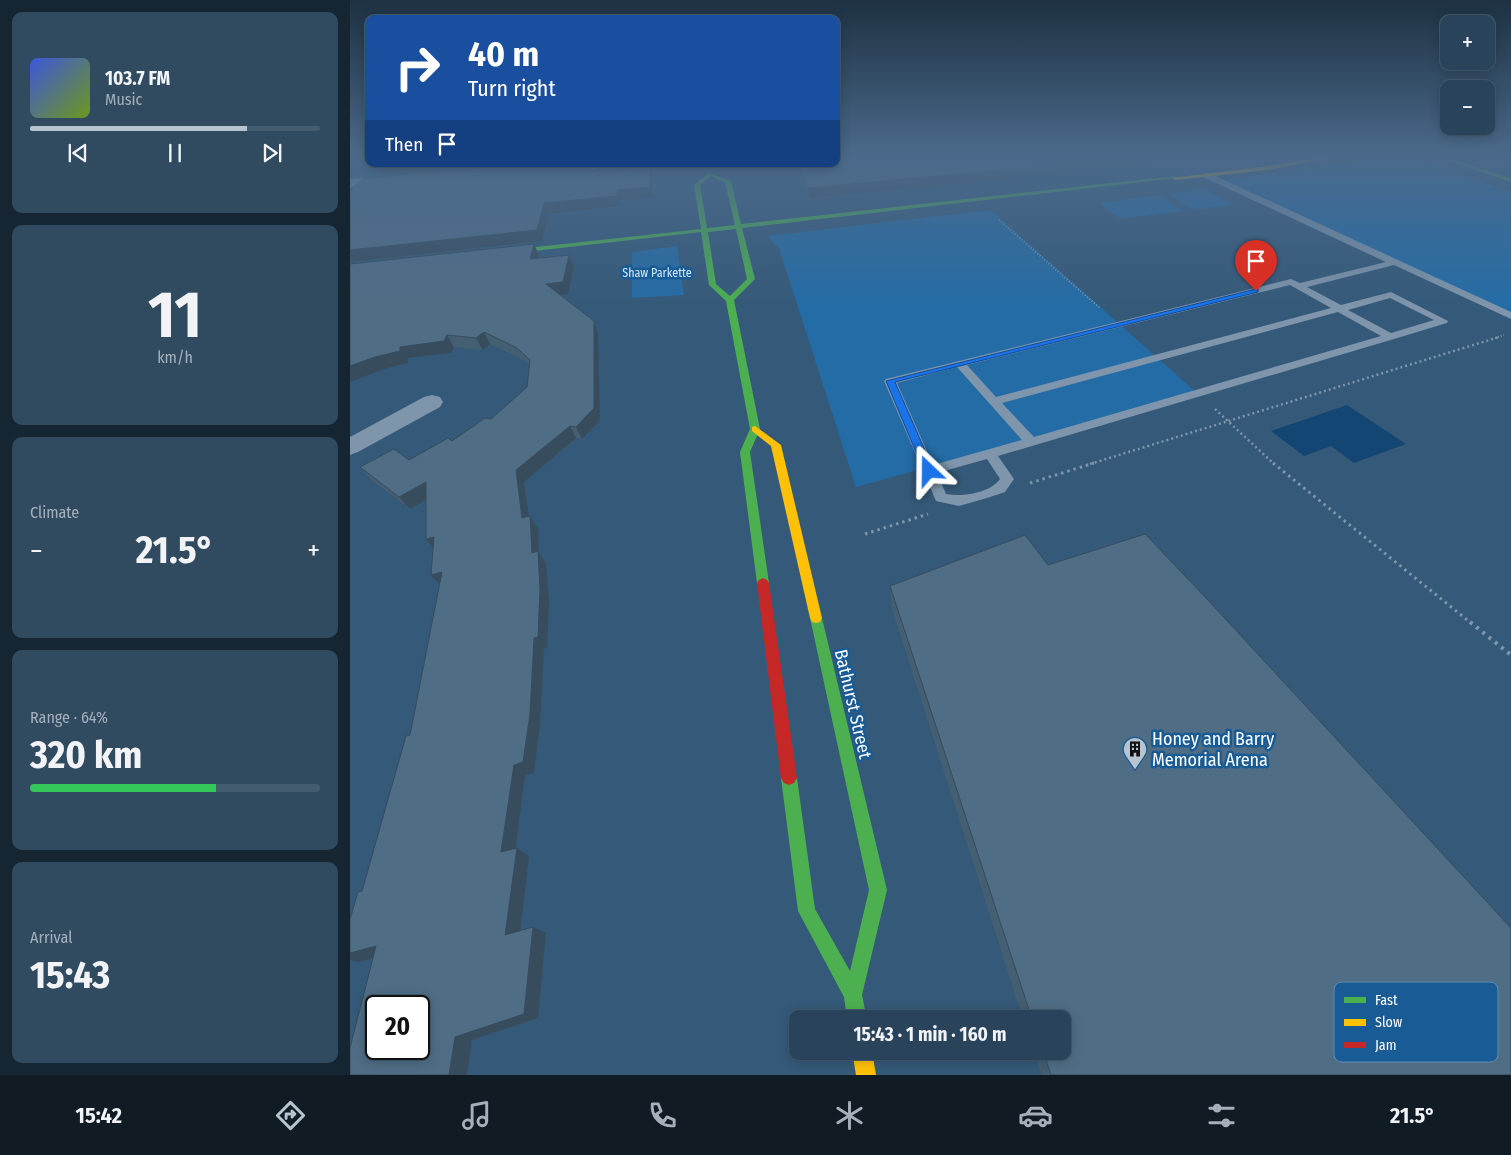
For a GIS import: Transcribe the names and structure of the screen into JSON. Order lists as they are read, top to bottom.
{
  "streets": {
    "main road": ["Bathurst Street"]
  },
  "parks": ["Shaw Parkette"],
  "places": {
    "building": ["Honey and Barry Memorial Arena"]
  },
  "legend": ["Fast", "Slow", "Jam"],
  "page": {
    "map_buttons": ["+", "−"],
    "turn": ["40 m", "Turn right"],
    "song": ["103.7 FM", "Music"],
    "then": "Then",
    "tile": [
      ["11", "km/h"],
      "Climate",
      ["Range · 64%", "320 km"],
      ["Arrival", "15:43"]
    ],
    "heat": ["−", "21.5°", "+"],
    "limit": "20",
    "trip": "15:43 · 1 min · 160 m",
    "tabs": ["15:42", "21.5°"]
  }
}
